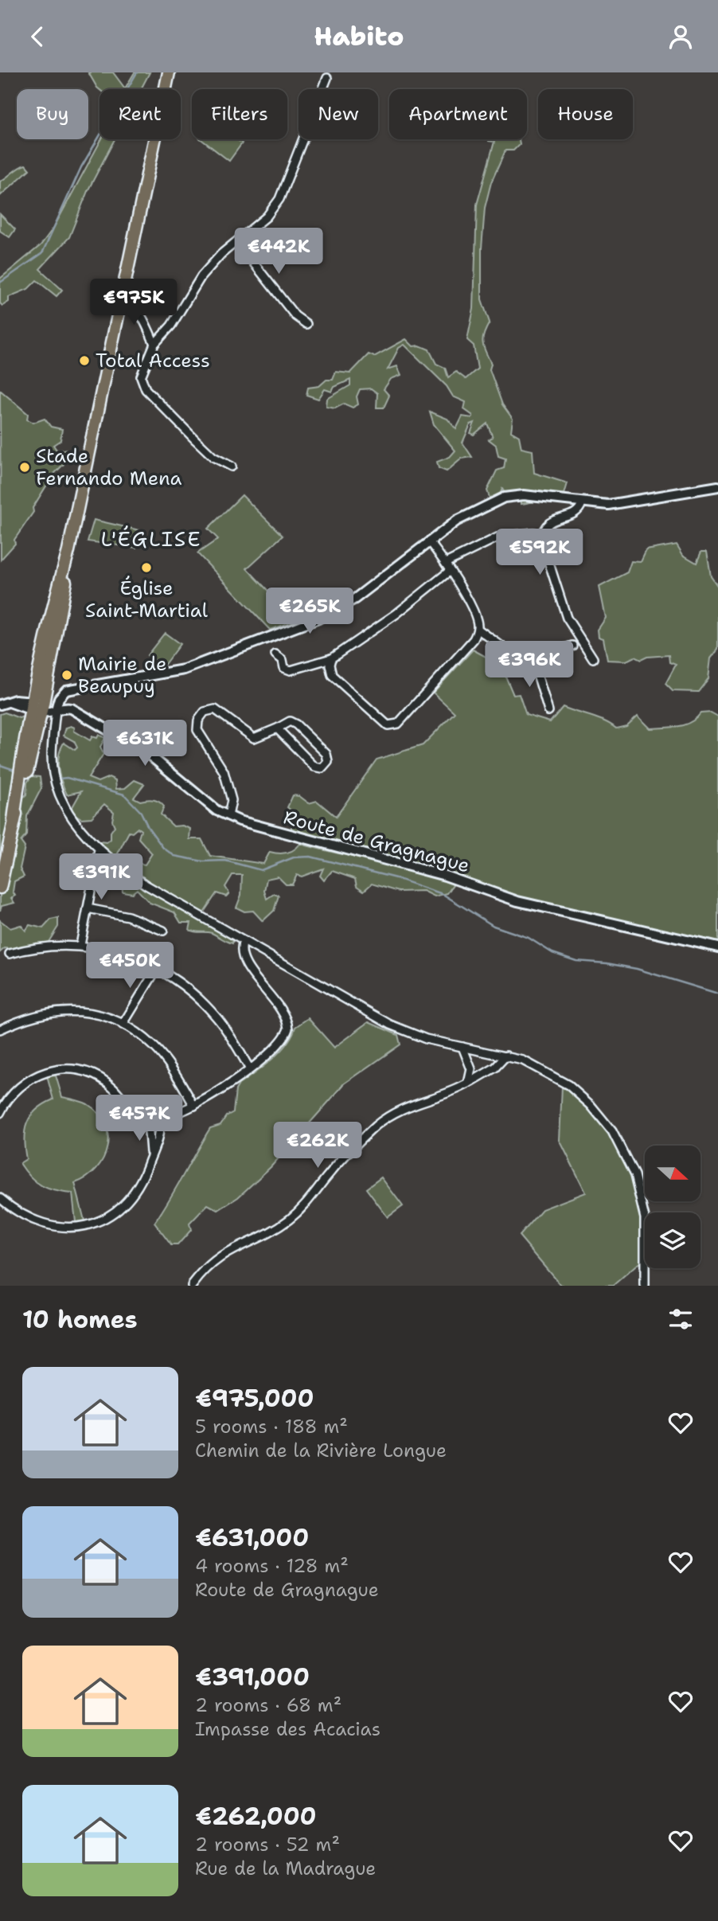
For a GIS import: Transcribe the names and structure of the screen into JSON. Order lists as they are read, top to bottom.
{
  "streets": {
    "street": ["Route de Gragnague"]
  },
  "districts": ["L'ÉGLISE"],
  "places": [
    "Total Access",
    "Stade Fernando Mena",
    "Église Saint-Martial",
    "Mairie de Beaupuy"
  ],
  "north": "right",
  "page": {
    "header": "Habito",
    "chip": [
      "Buy",
      "Rent",
      "Filters",
      "New",
      "Apartment",
      "House"
    ],
    "price": [
      "€442K",
      "€975K",
      "€592K",
      "€265K",
      "€396K",
      "€631K",
      "€391K",
      "€450K",
      "€457K",
      "€262K"
    ],
    "heading": "10 homes",
    "list": [
      {
        "name": "€975,000",
        "note": "5 rooms · 188 m² · Chemin de la Rivière Longue"
      },
      {
        "name": "€631,000",
        "note": "4 rooms · 128 m² · Route de Gragnague"
      },
      {
        "name": "€391,000",
        "note": "2 rooms · 68 m² · Impasse des Acacias"
      },
      {
        "name": "€262,000",
        "note": "2 rooms · 52 m² · Rue de la Madrague"
      }
    ]
  }
}
